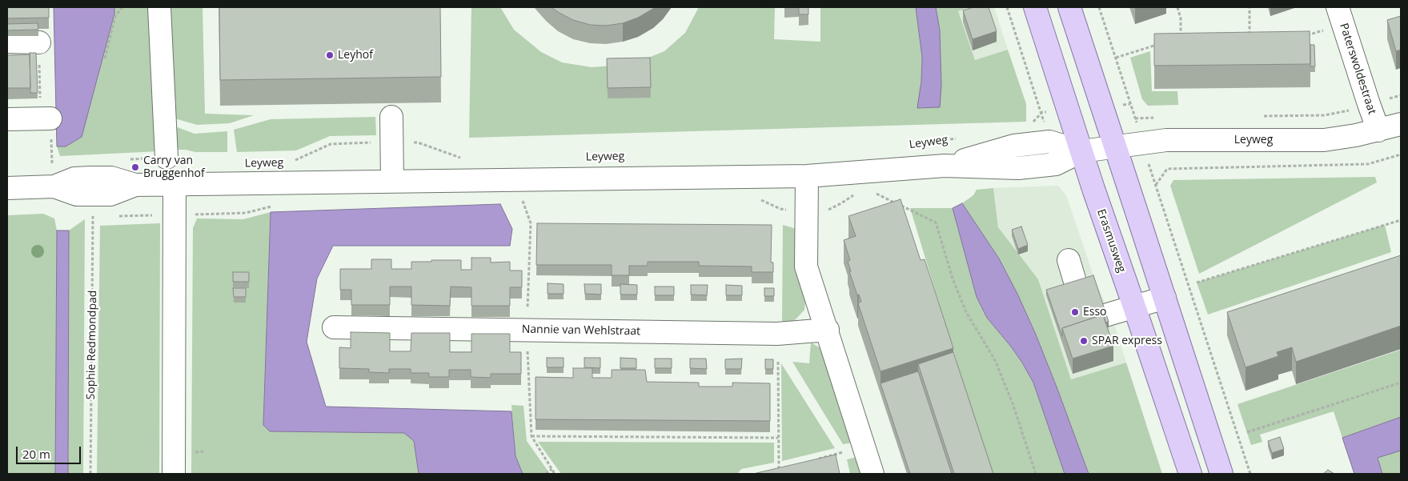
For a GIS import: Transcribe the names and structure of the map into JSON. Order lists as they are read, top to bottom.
{
  "streets": {
    "main road": ["Erasmusweg"],
    "street": ["Paterswoldestraat", "Leyweg", "Nannie van Wehlstraat"],
    "path": ["Sophie Redmondpad"]
  },
  "crossings": [
    ["Paterswoldestraat", "Leyweg"],
    ["Leyweg", "Erasmusweg"]
  ],
  "places": [
    "Leyhof",
    "Carry van Bruggenhof",
    "Esso",
    "SPAR express"
  ],
  "scale_bar": "20 m"
}
